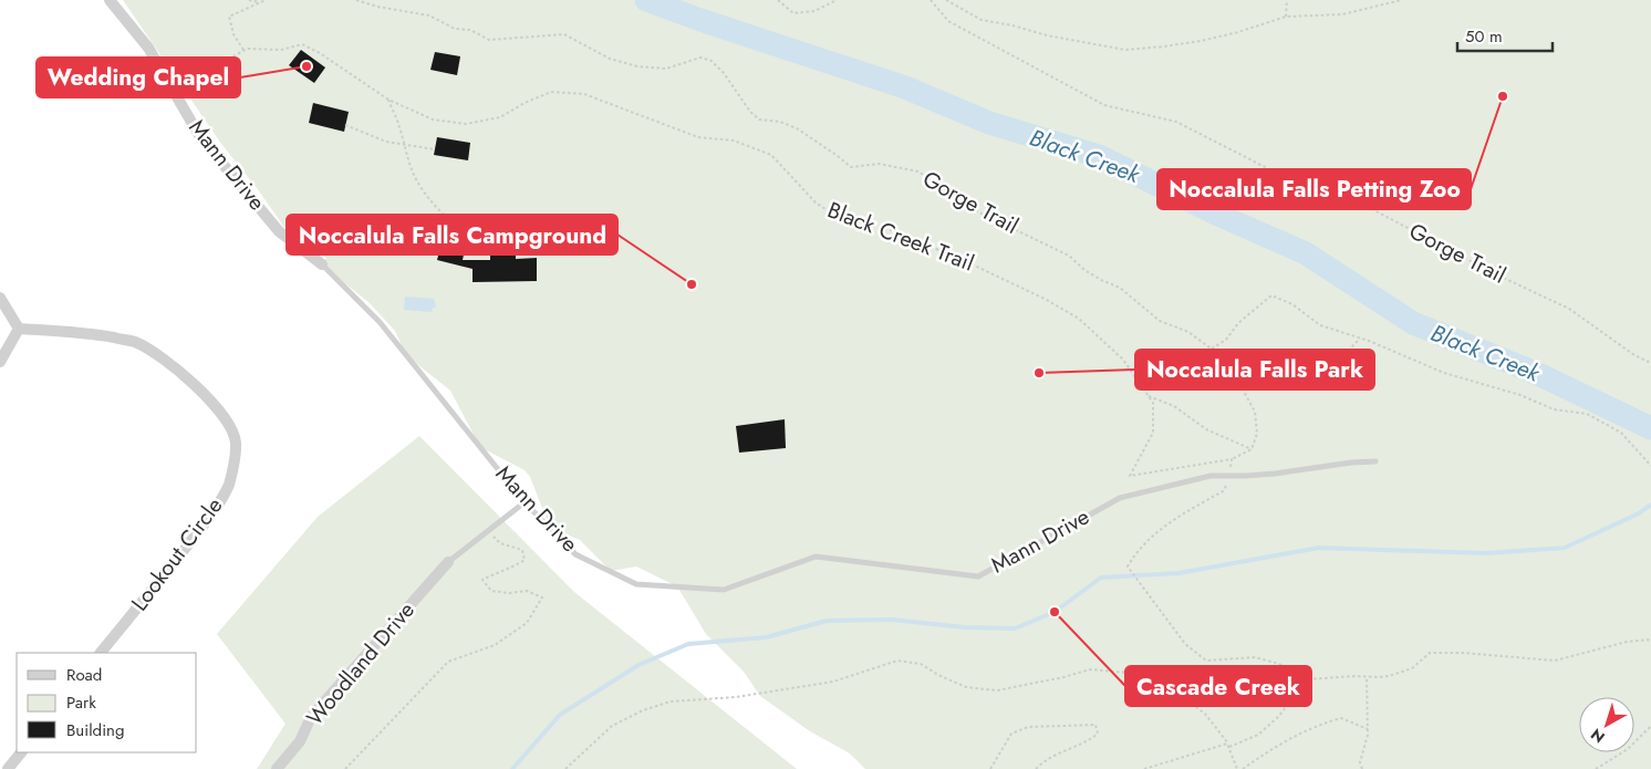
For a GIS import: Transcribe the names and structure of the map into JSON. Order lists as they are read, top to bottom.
{
  "streets": {
    "street": ["Mann Drive", "Lookout Circle", "Woodland Drive"],
    "path": ["Gorge Trail", "Black Creek Trail"]
  },
  "water": ["Black Creek"],
  "places": [
    "Wedding Chapel",
    "Noccalula Falls Petting Zoo",
    "Noccalula Falls Campground",
    "Noccalula Falls Park",
    "Cascade Creek"
  ],
  "legend": ["Road", "Park", "Building"],
  "scale_bar": "50 m",
  "north": "bottom left"
}
